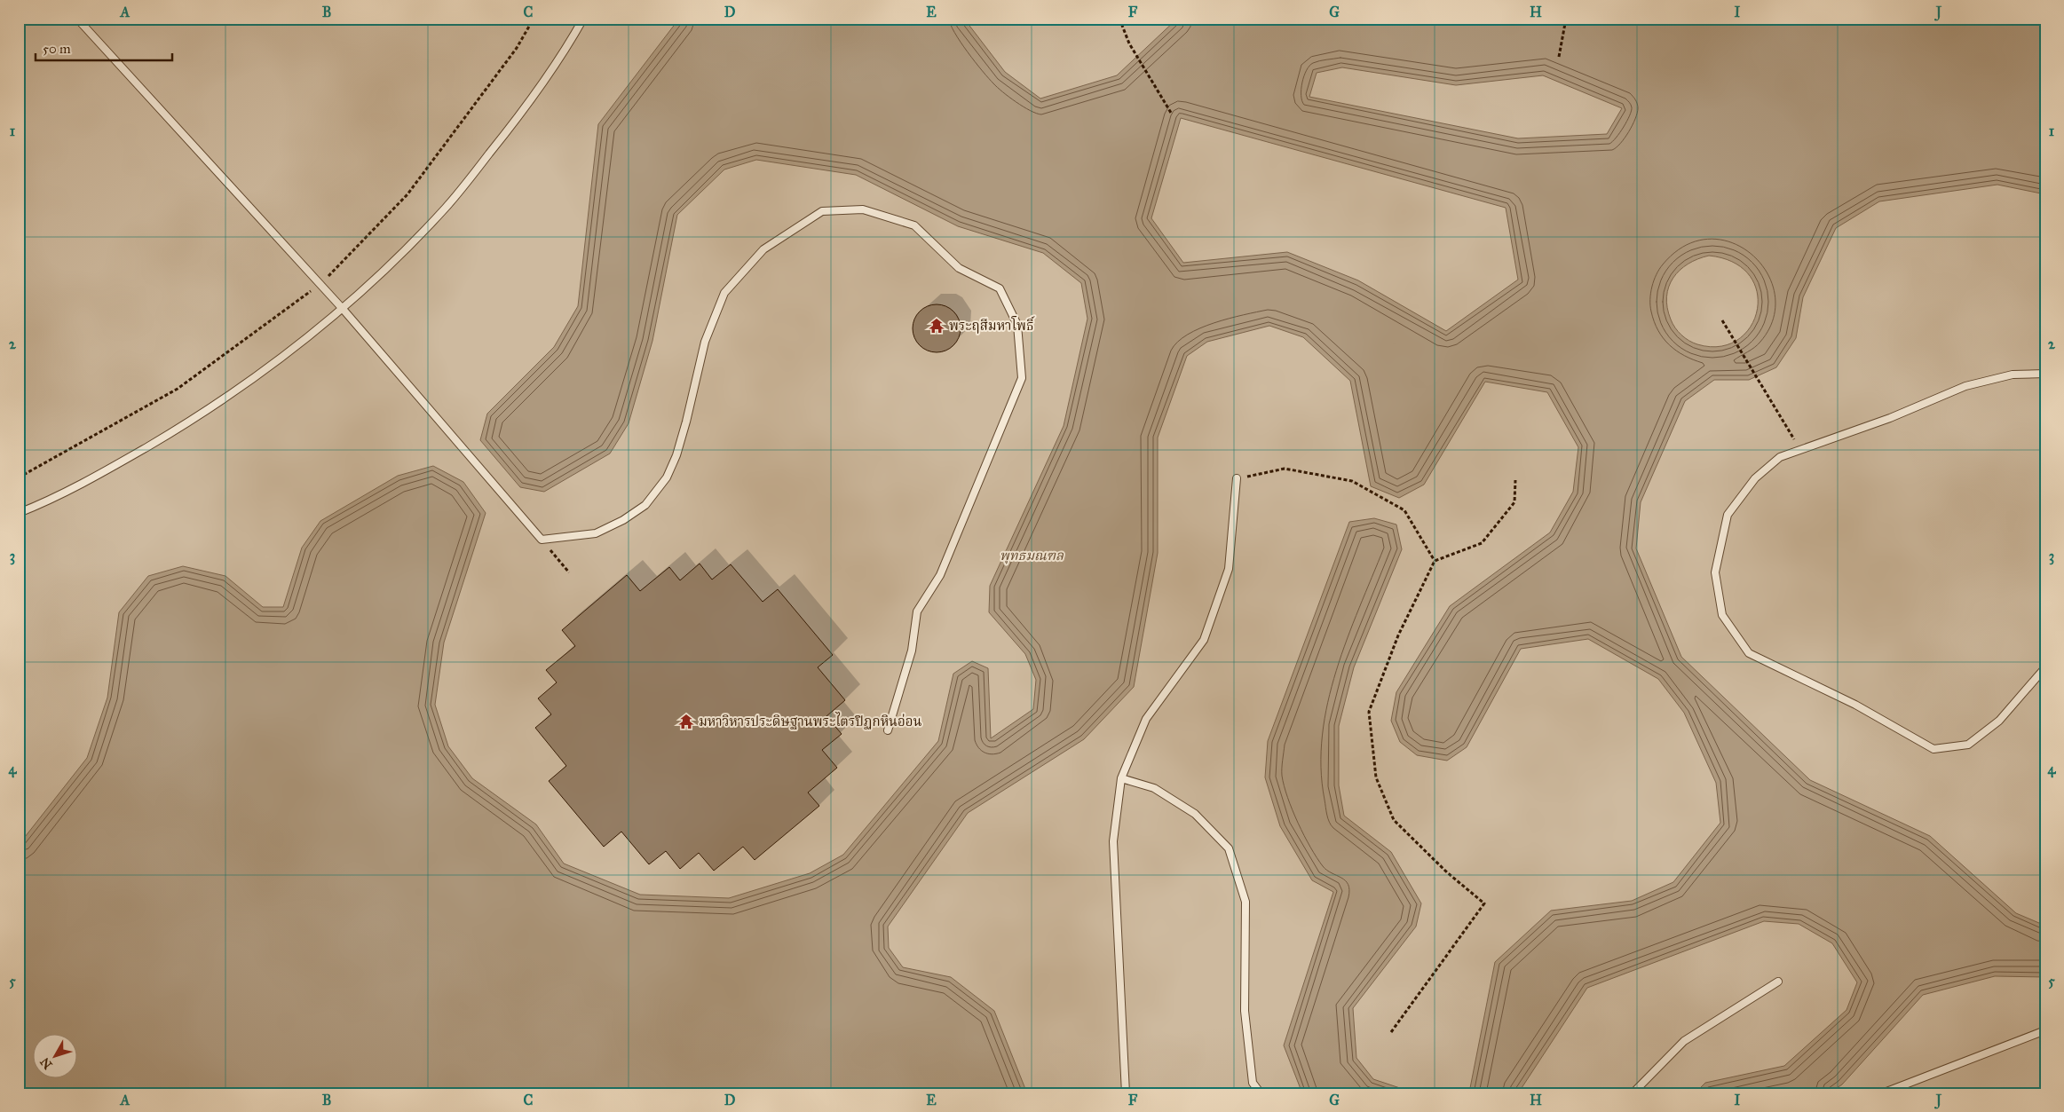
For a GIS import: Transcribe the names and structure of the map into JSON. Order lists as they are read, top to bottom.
{
  "parks": ["พุทธมณฑล"],
  "places": {
    "temple": ["พระฤสีมหาโพธิ์", "มหาวิหารประดิษฐานพระไตรปิฏกหินอ่อน"]
  },
  "scale_bar": "50 m",
  "north": "bottom left",
  "grid": {
    "columns": [
      "A",
      "B",
      "C",
      "D",
      "E",
      "F",
      "G",
      "H",
      "I",
      "J"
    ],
    "rows": [
      "1",
      "2",
      "3",
      "4",
      "5"
    ]
  }
}
